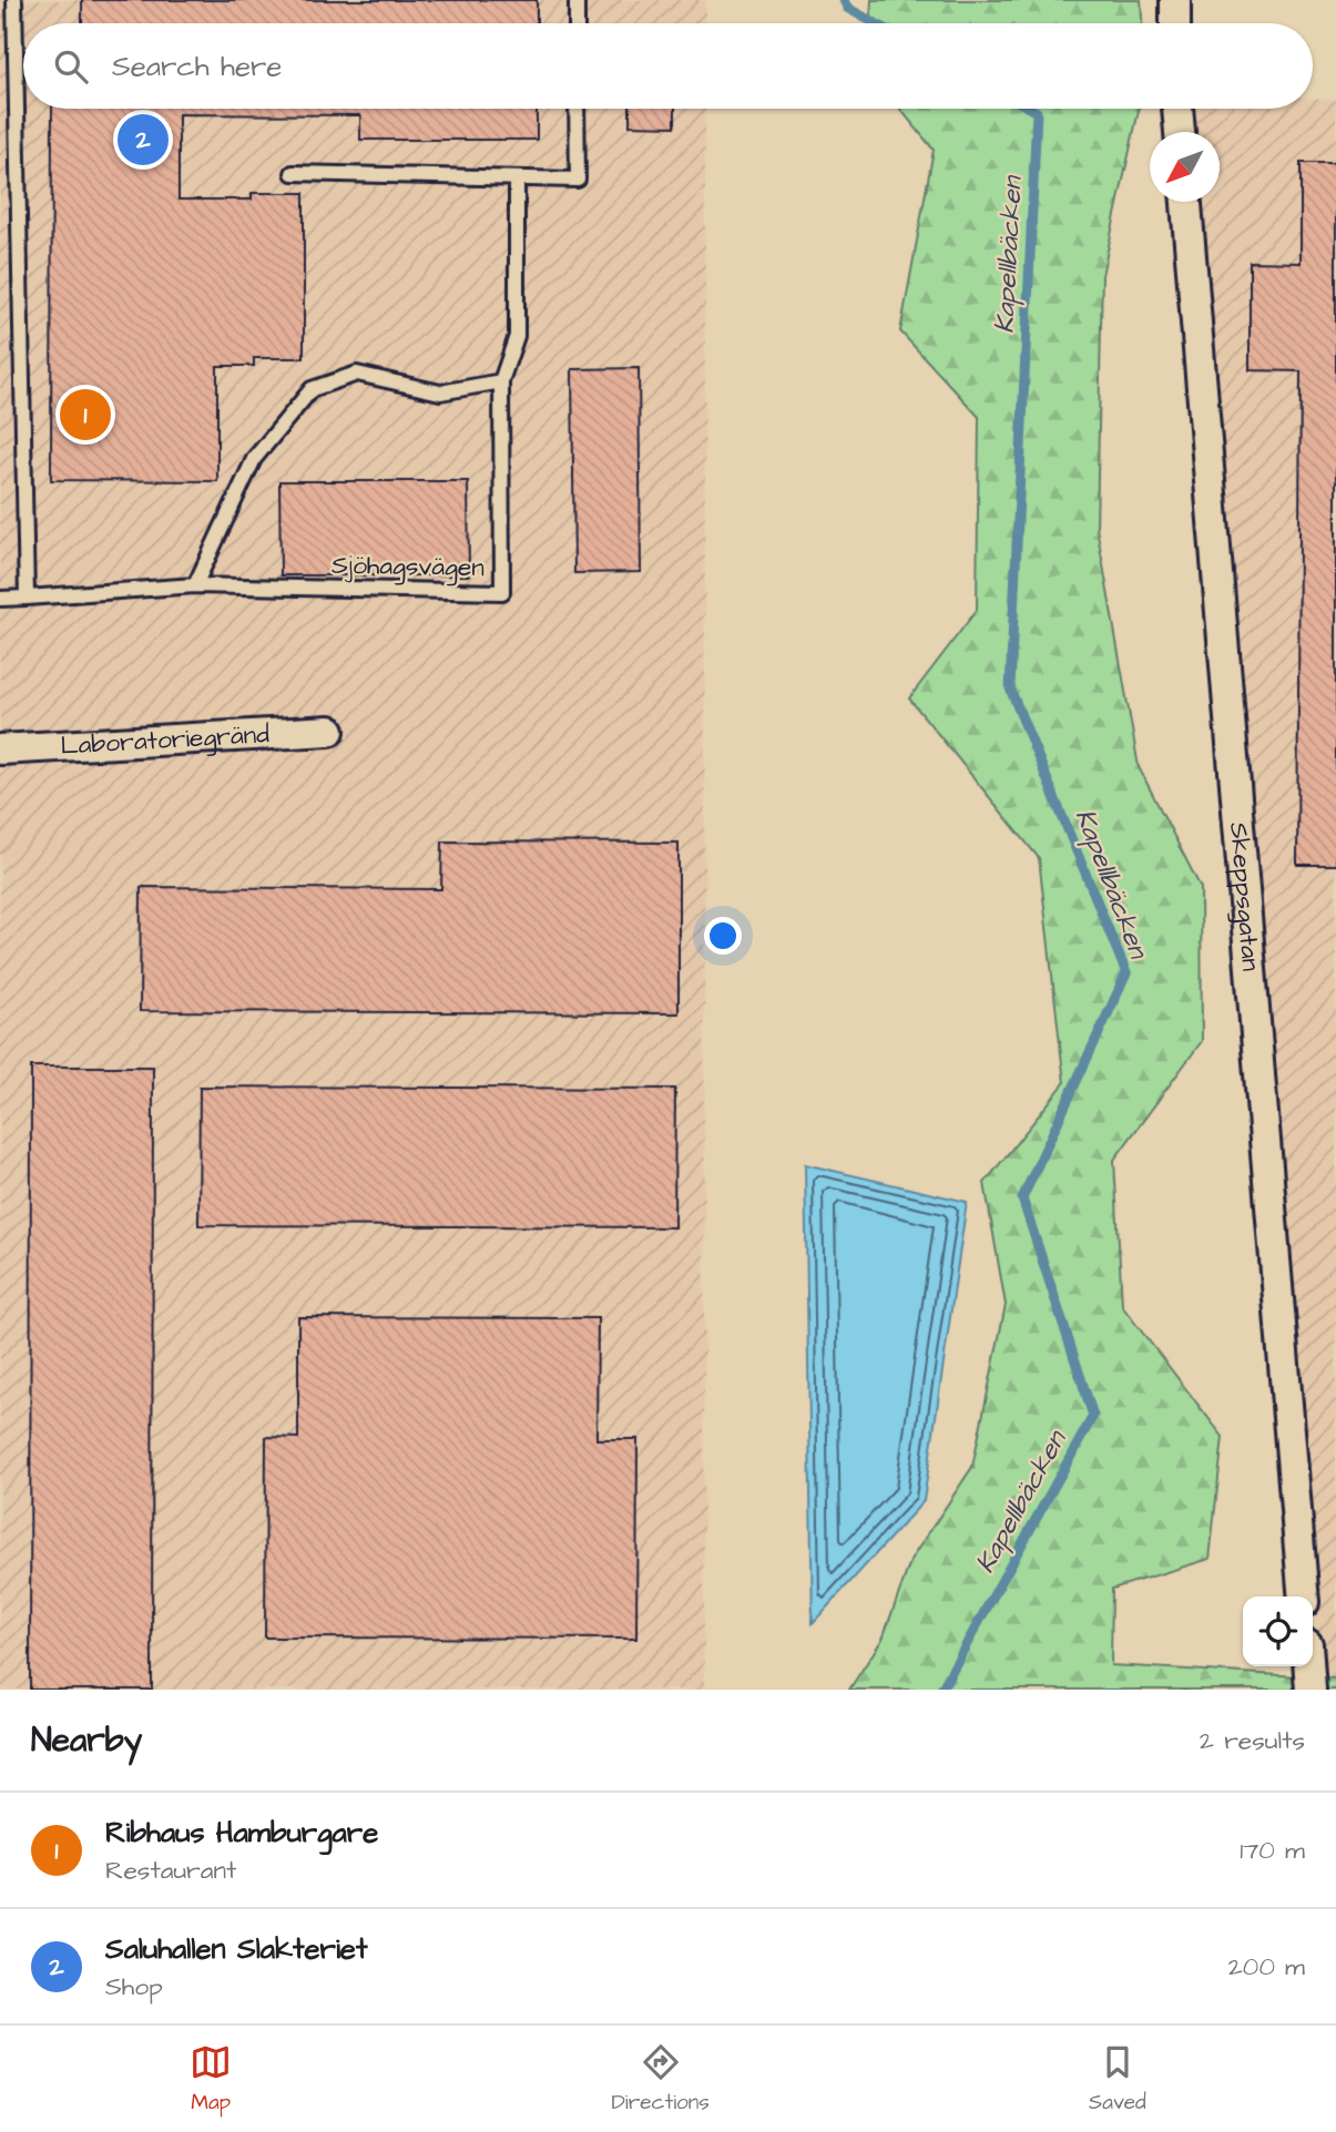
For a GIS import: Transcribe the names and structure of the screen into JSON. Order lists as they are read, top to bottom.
{
  "streets": {
    "street": ["Laboratoriegränd", "Skeppsgatan"],
    "lane": ["Sjöhagsvägen"]
  },
  "water": ["Kapellbäcken"],
  "north": "bottom left",
  "page": {
    "search": "Search here",
    "pins": ["2", "1"],
    "heading": ["Nearby", "2 results"],
    "list": [
      {
        "mark": "1",
        "name": "Ribhaus Hamburgare",
        "note": "Restaurant",
        "value": "170 m"
      },
      {
        "mark": "2",
        "name": "Saluhallen Slakteriet",
        "note": "Shop",
        "value": "200 m"
      }
    ],
    "nav": ["Map", "Directions", "Saved"]
  }
}
